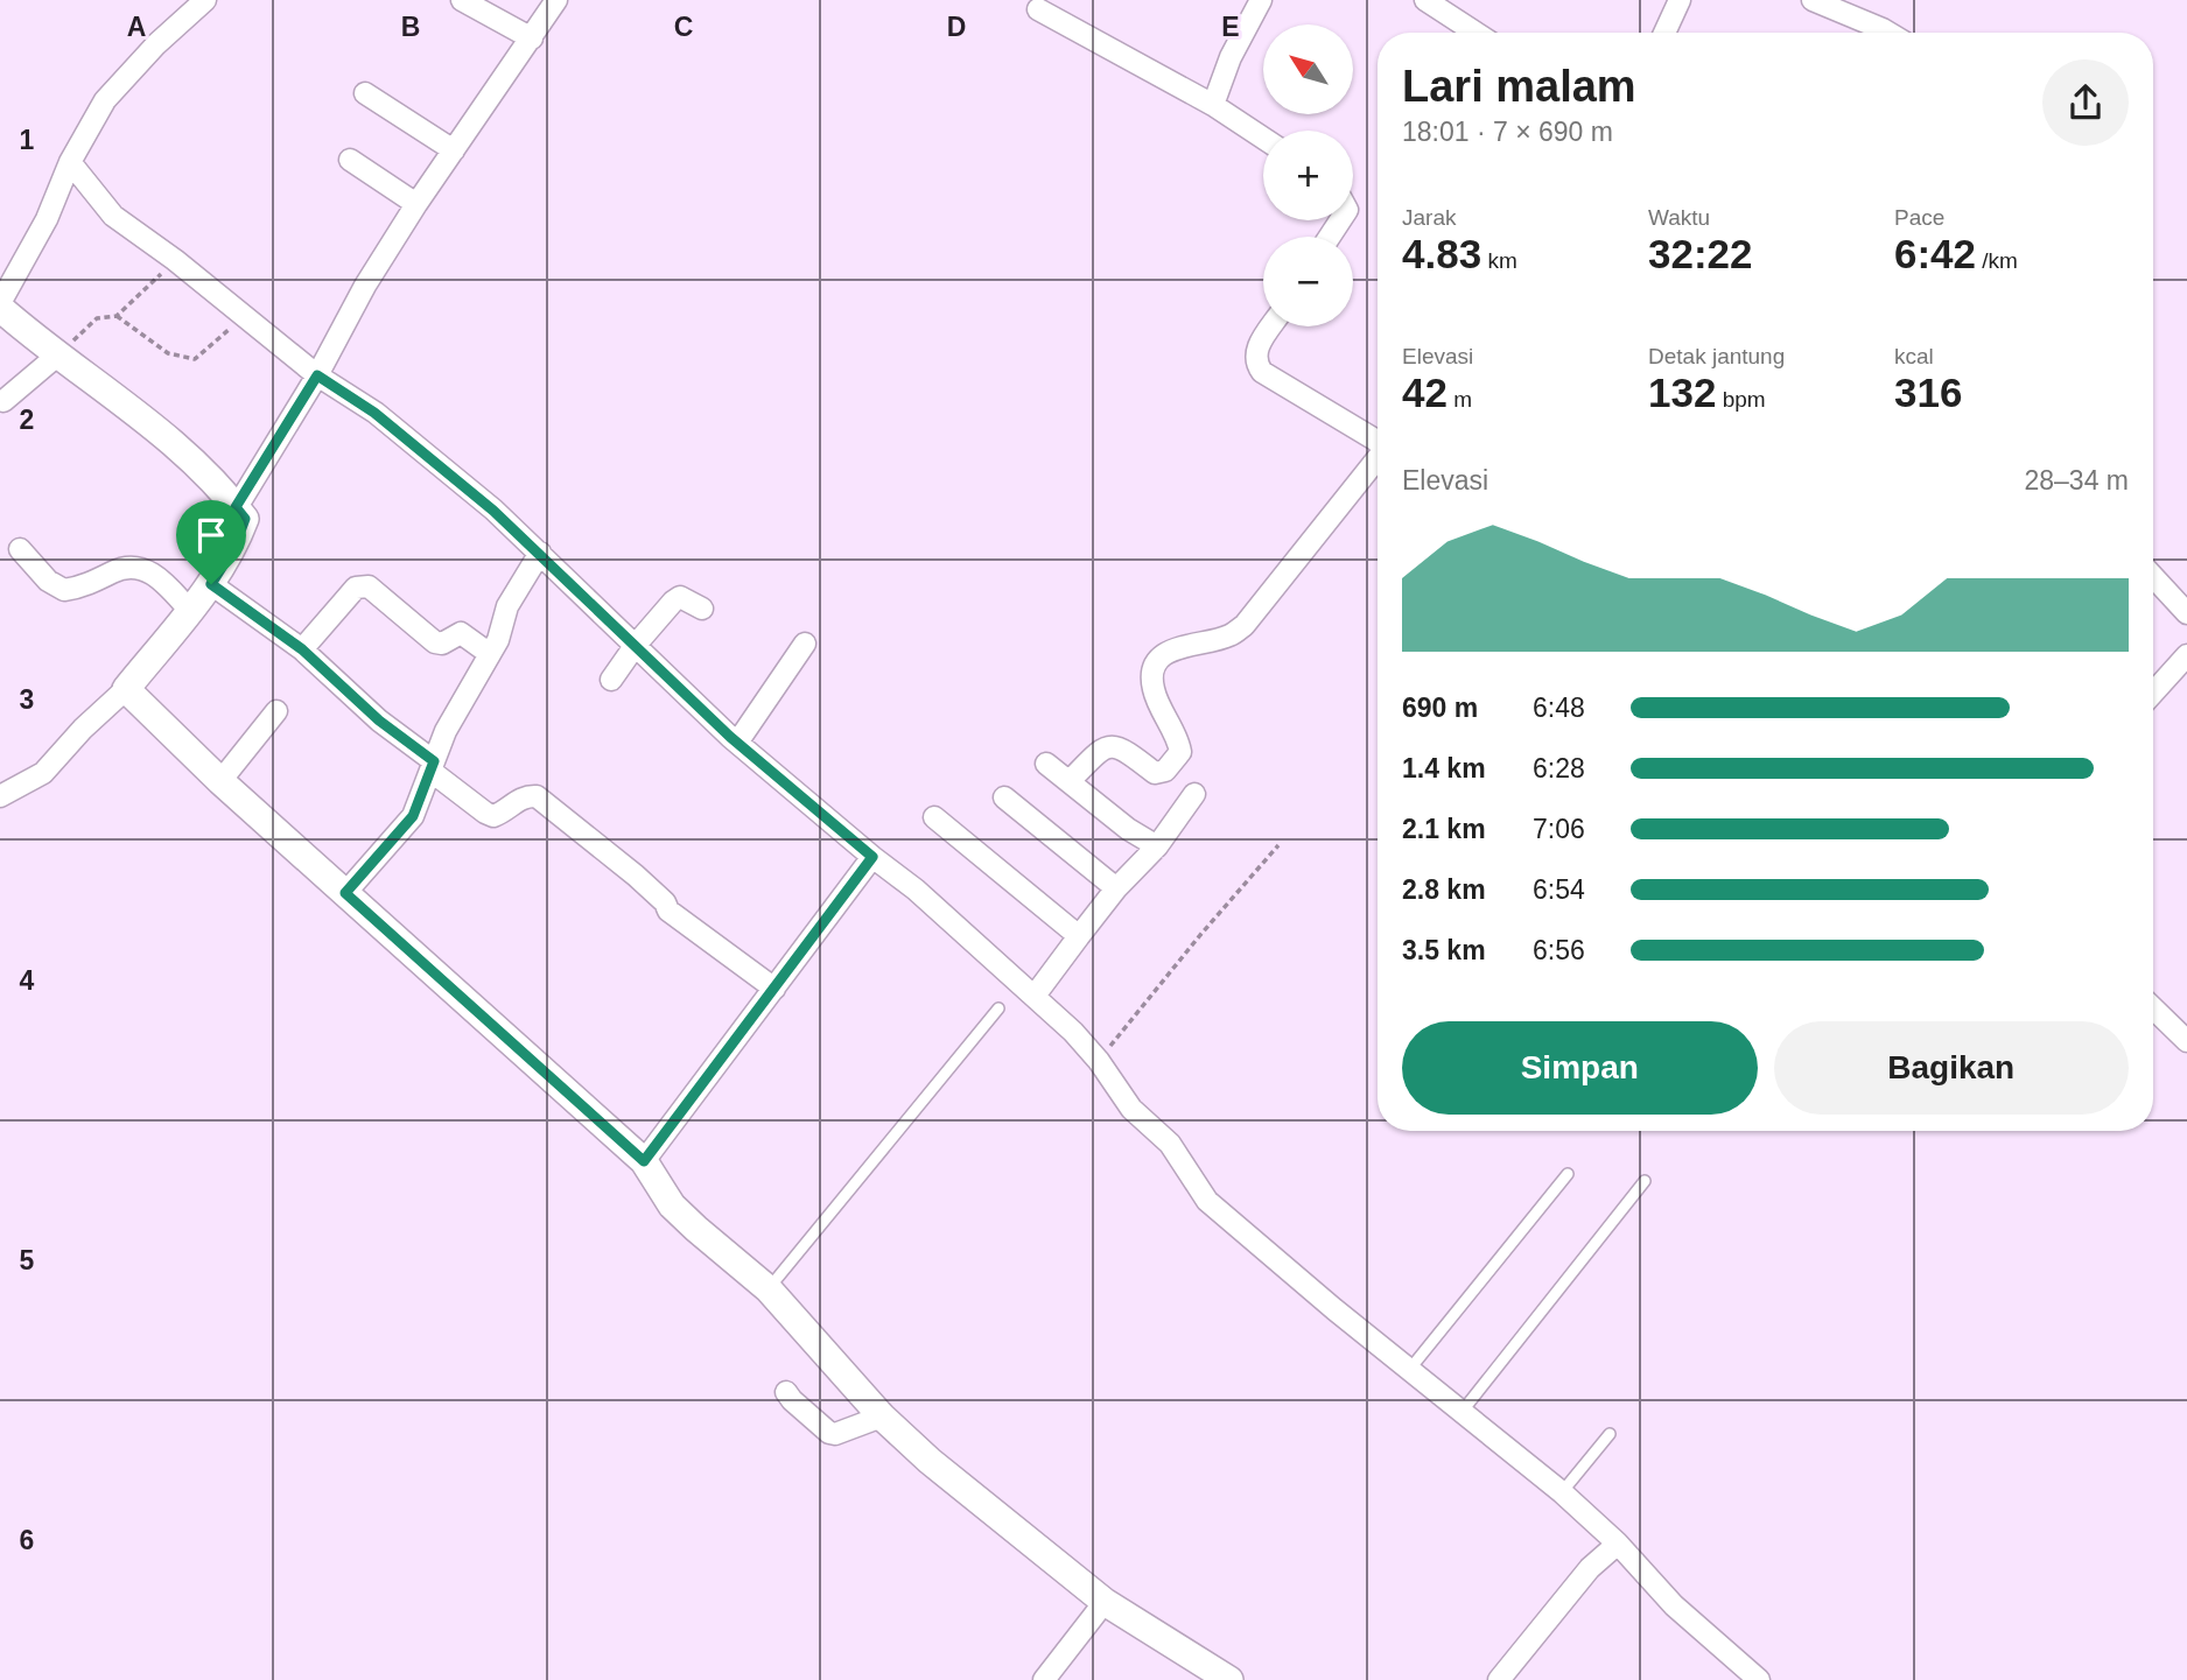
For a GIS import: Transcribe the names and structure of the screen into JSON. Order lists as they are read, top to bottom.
{
  "north": "top left",
  "page": {
    "map_buttons": ["+", "−"],
    "heading": ["Lari malam", "18:01 · 7 × 690 m"],
    "stats": [
      ["Jarak", "4.83 km"],
      ["Waktu", "32:22"],
      ["Pace", "6:42 /km"],
      ["Elevasi", "42 m"],
      ["Detak jantung", "132 bpm"],
      ["kcal", "316"]
    ],
    "chart": ["Elevasi", "28–34 m"],
    "list": [
      {
        "name": "690 m",
        "note": "6:48"
      },
      {
        "name": "1.4 km",
        "note": "6:28"
      },
      {
        "name": "2.1 km",
        "note": "7:06"
      },
      {
        "name": "2.8 km",
        "note": "6:54"
      },
      {
        "name": "3.5 km",
        "note": "6:56"
      }
    ],
    "buttons": ["Simpan", "Bagikan"]
  },
  "grid": {
    "columns": [
      "A",
      "B",
      "C",
      "D",
      "E"
    ],
    "rows": [
      "1",
      "2",
      "3",
      "4",
      "5",
      "6"
    ]
  }
}
